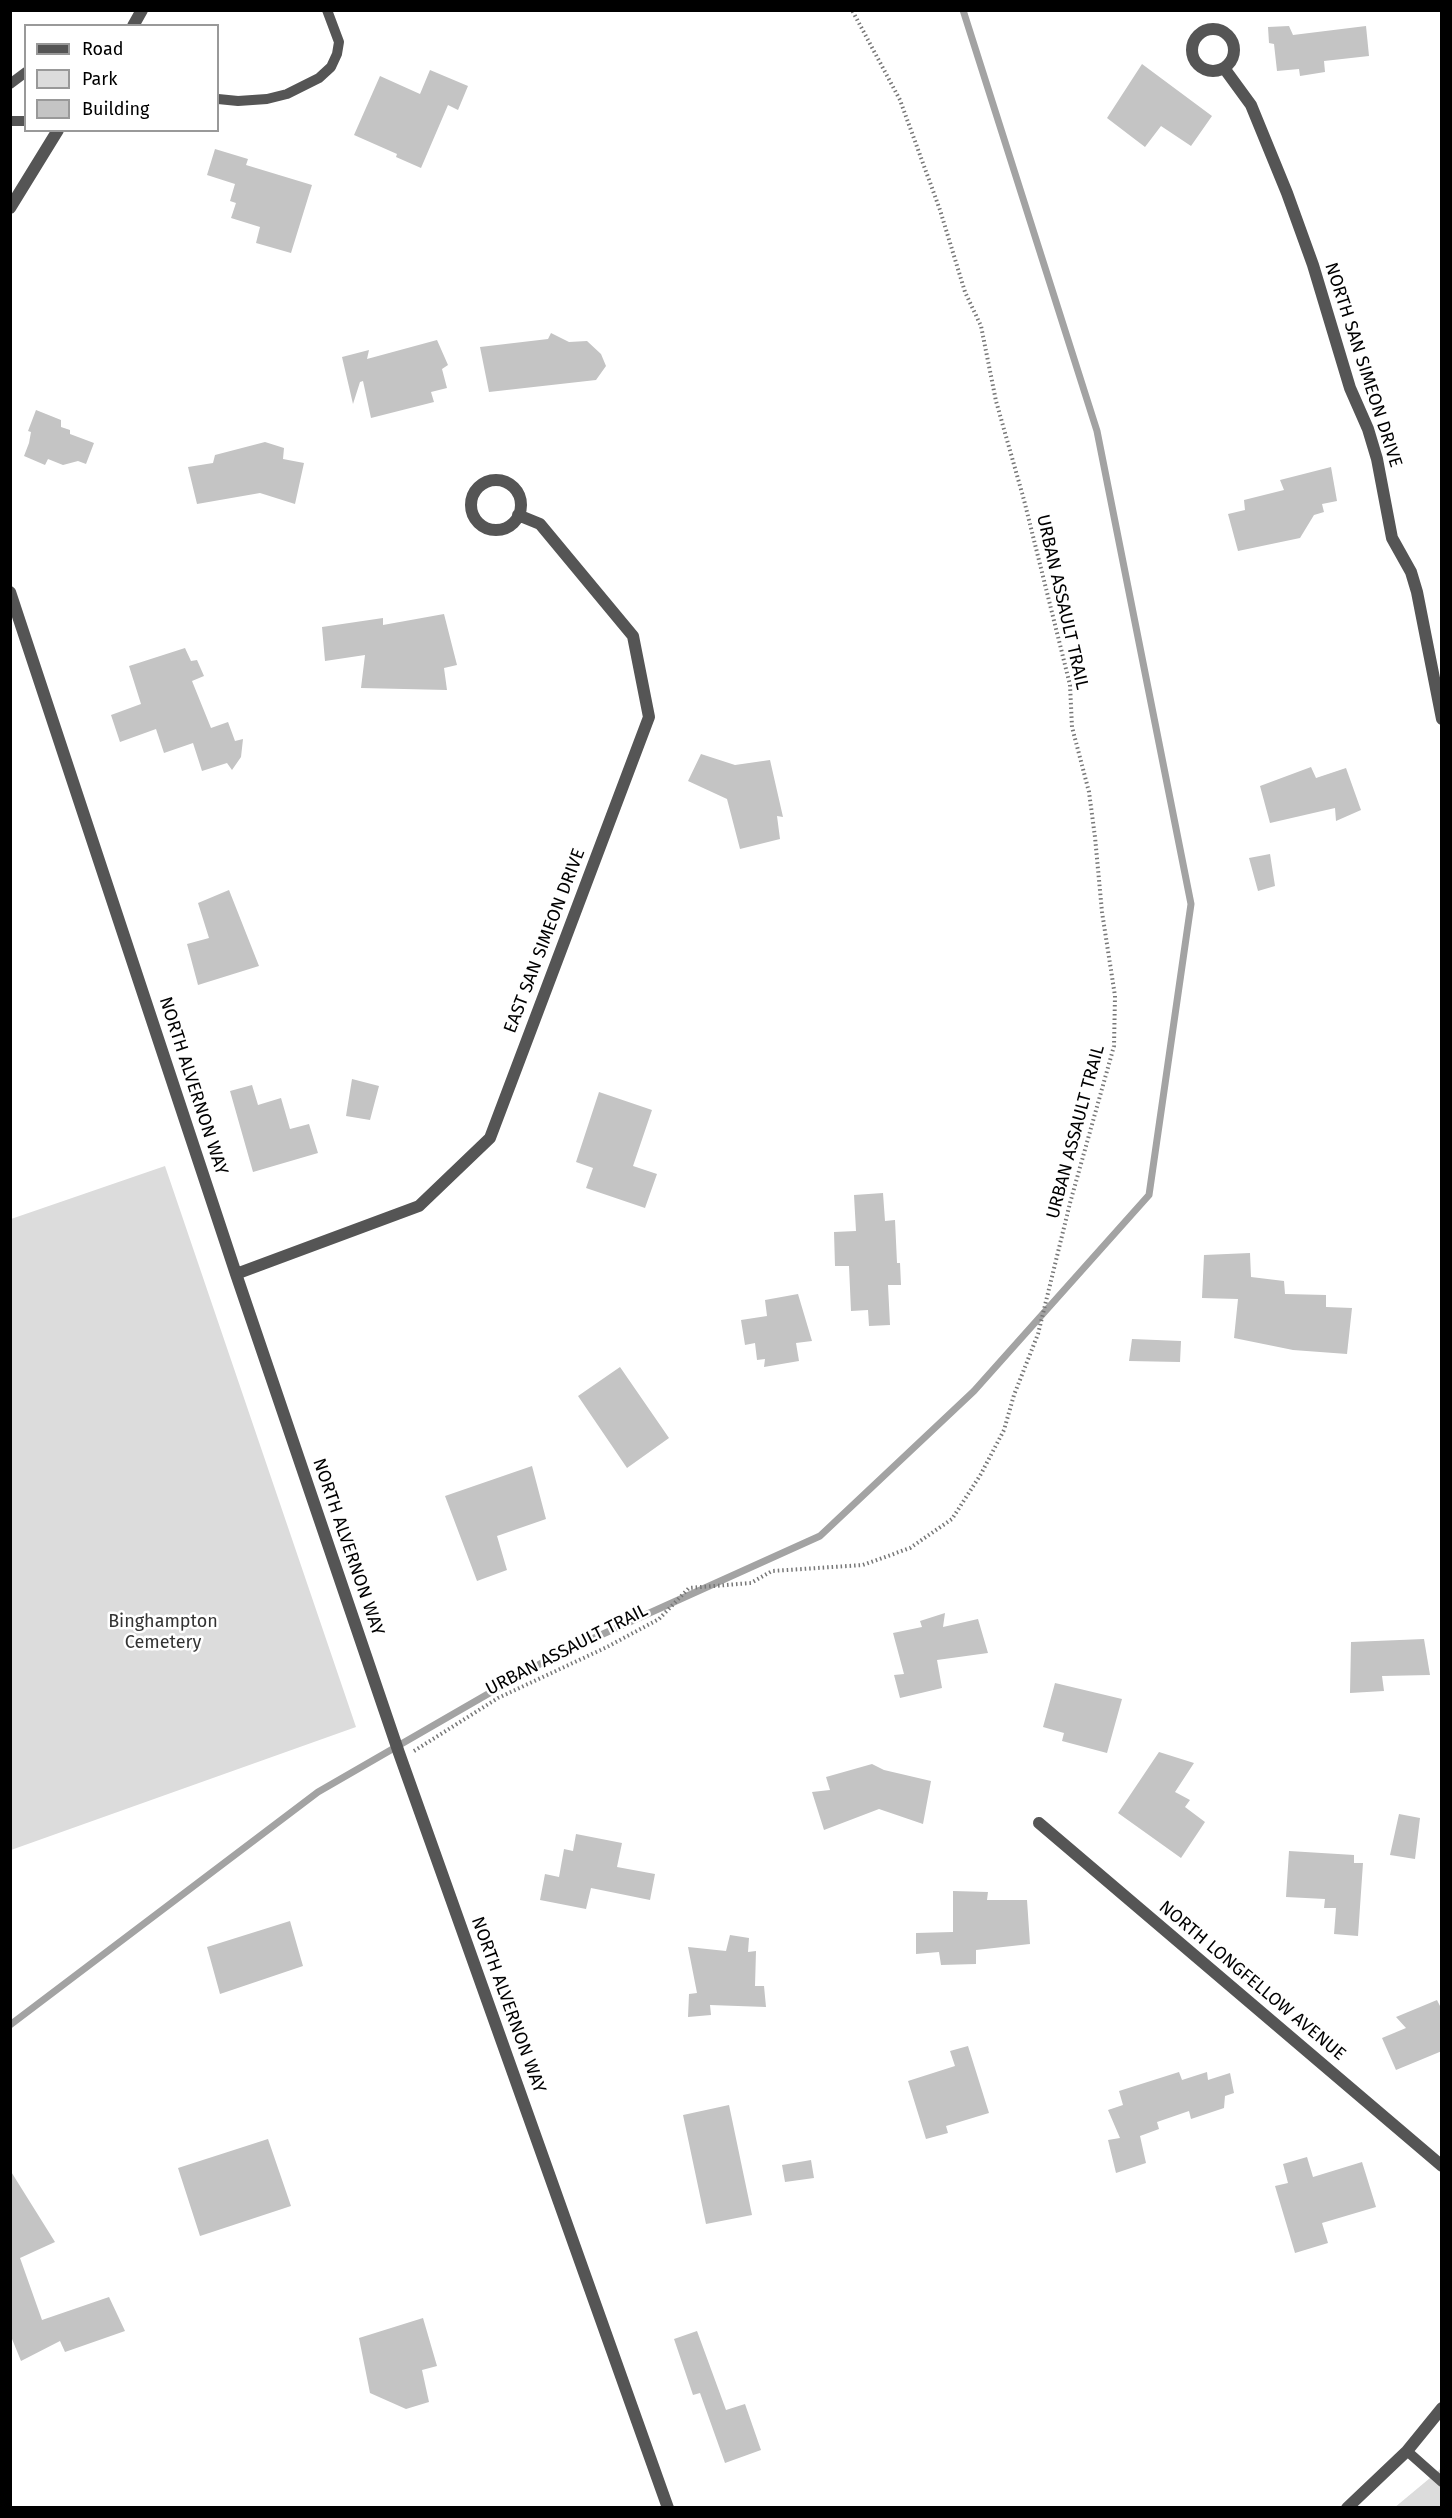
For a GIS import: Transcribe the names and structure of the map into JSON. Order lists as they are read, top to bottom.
{
  "streets": {
    "street": [
      "NORTH SAN SIMEON DRIVE",
      "EAST SAN SIMEON DRIVE",
      "NORTH ALVERNON WAY",
      "NORTH LONGFELLOW AVENUE"
    ],
    "path": ["URBAN ASSAULT TRAIL"]
  },
  "crossings": [
    ["URBAN ASSAULT TRAIL", "NORTH ALVERNON WAY"],
    ["EAST SAN SIMEON DRIVE", "NORTH ALVERNON WAY"]
  ],
  "parks": ["Binghampton Cemetery"],
  "legend": ["Road", "Park", "Building"]
}
